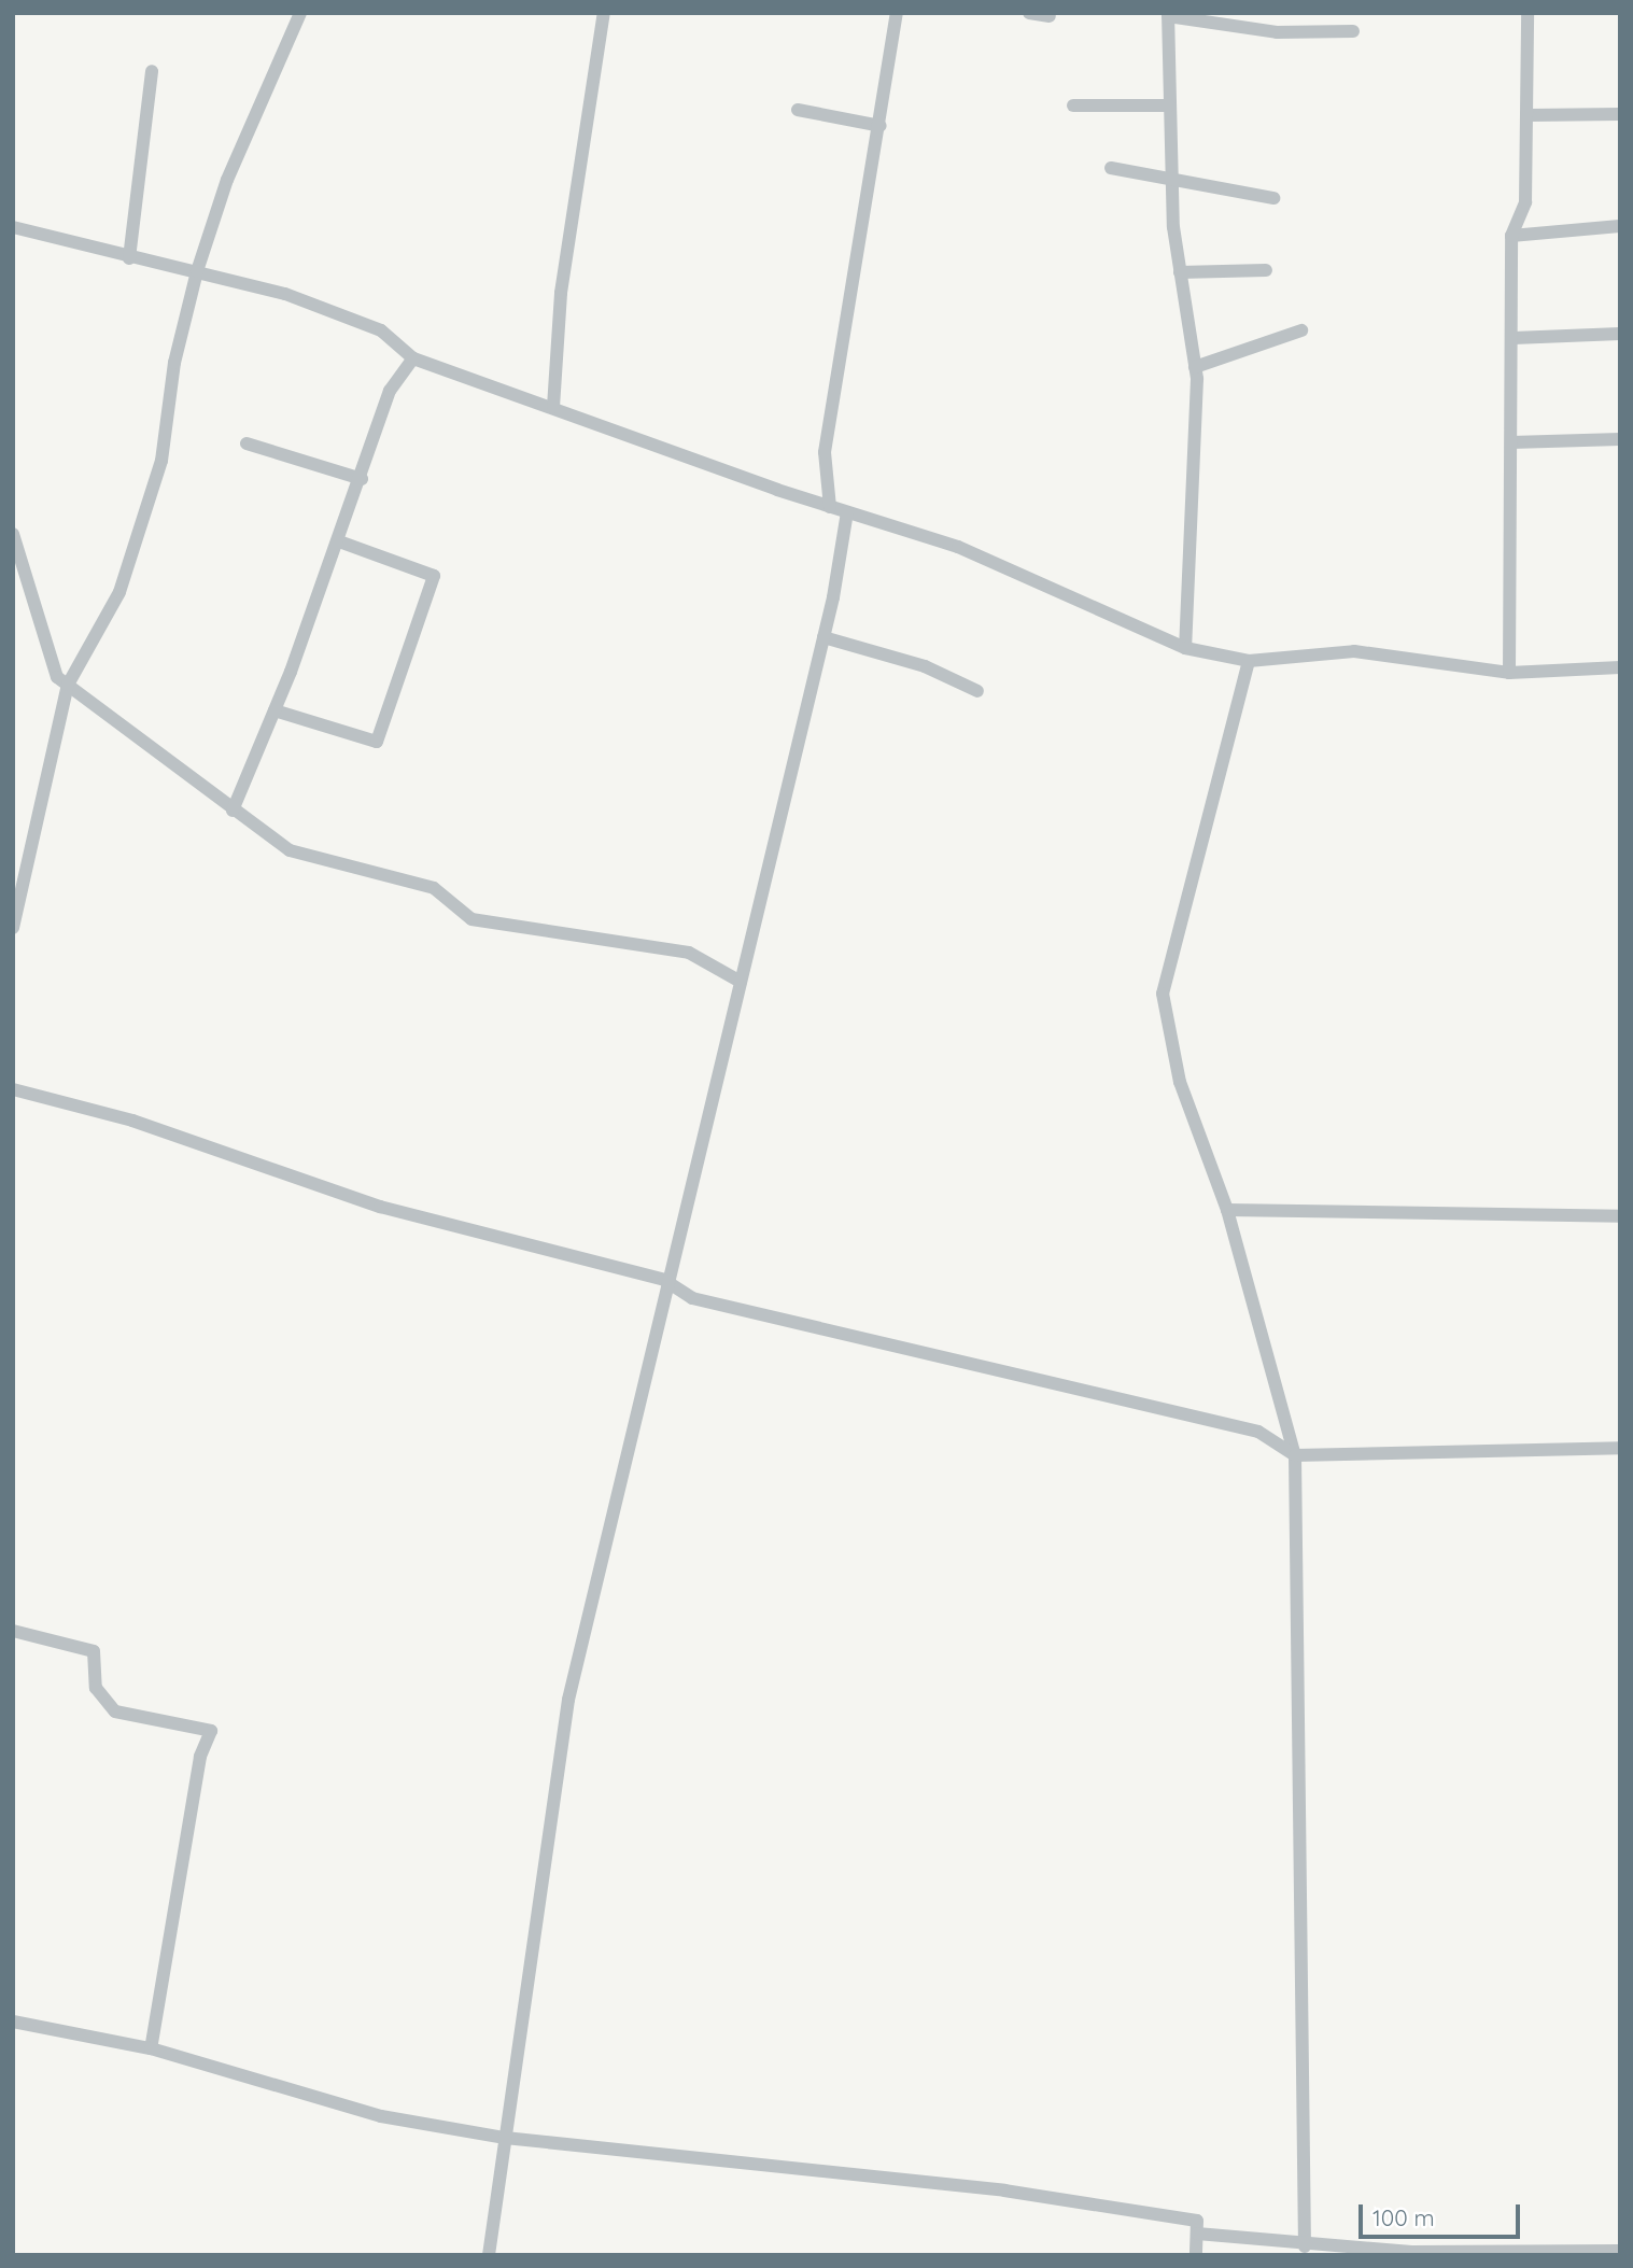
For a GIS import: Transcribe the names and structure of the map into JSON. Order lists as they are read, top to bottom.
{
  "scale_bar": "100 m"
}
